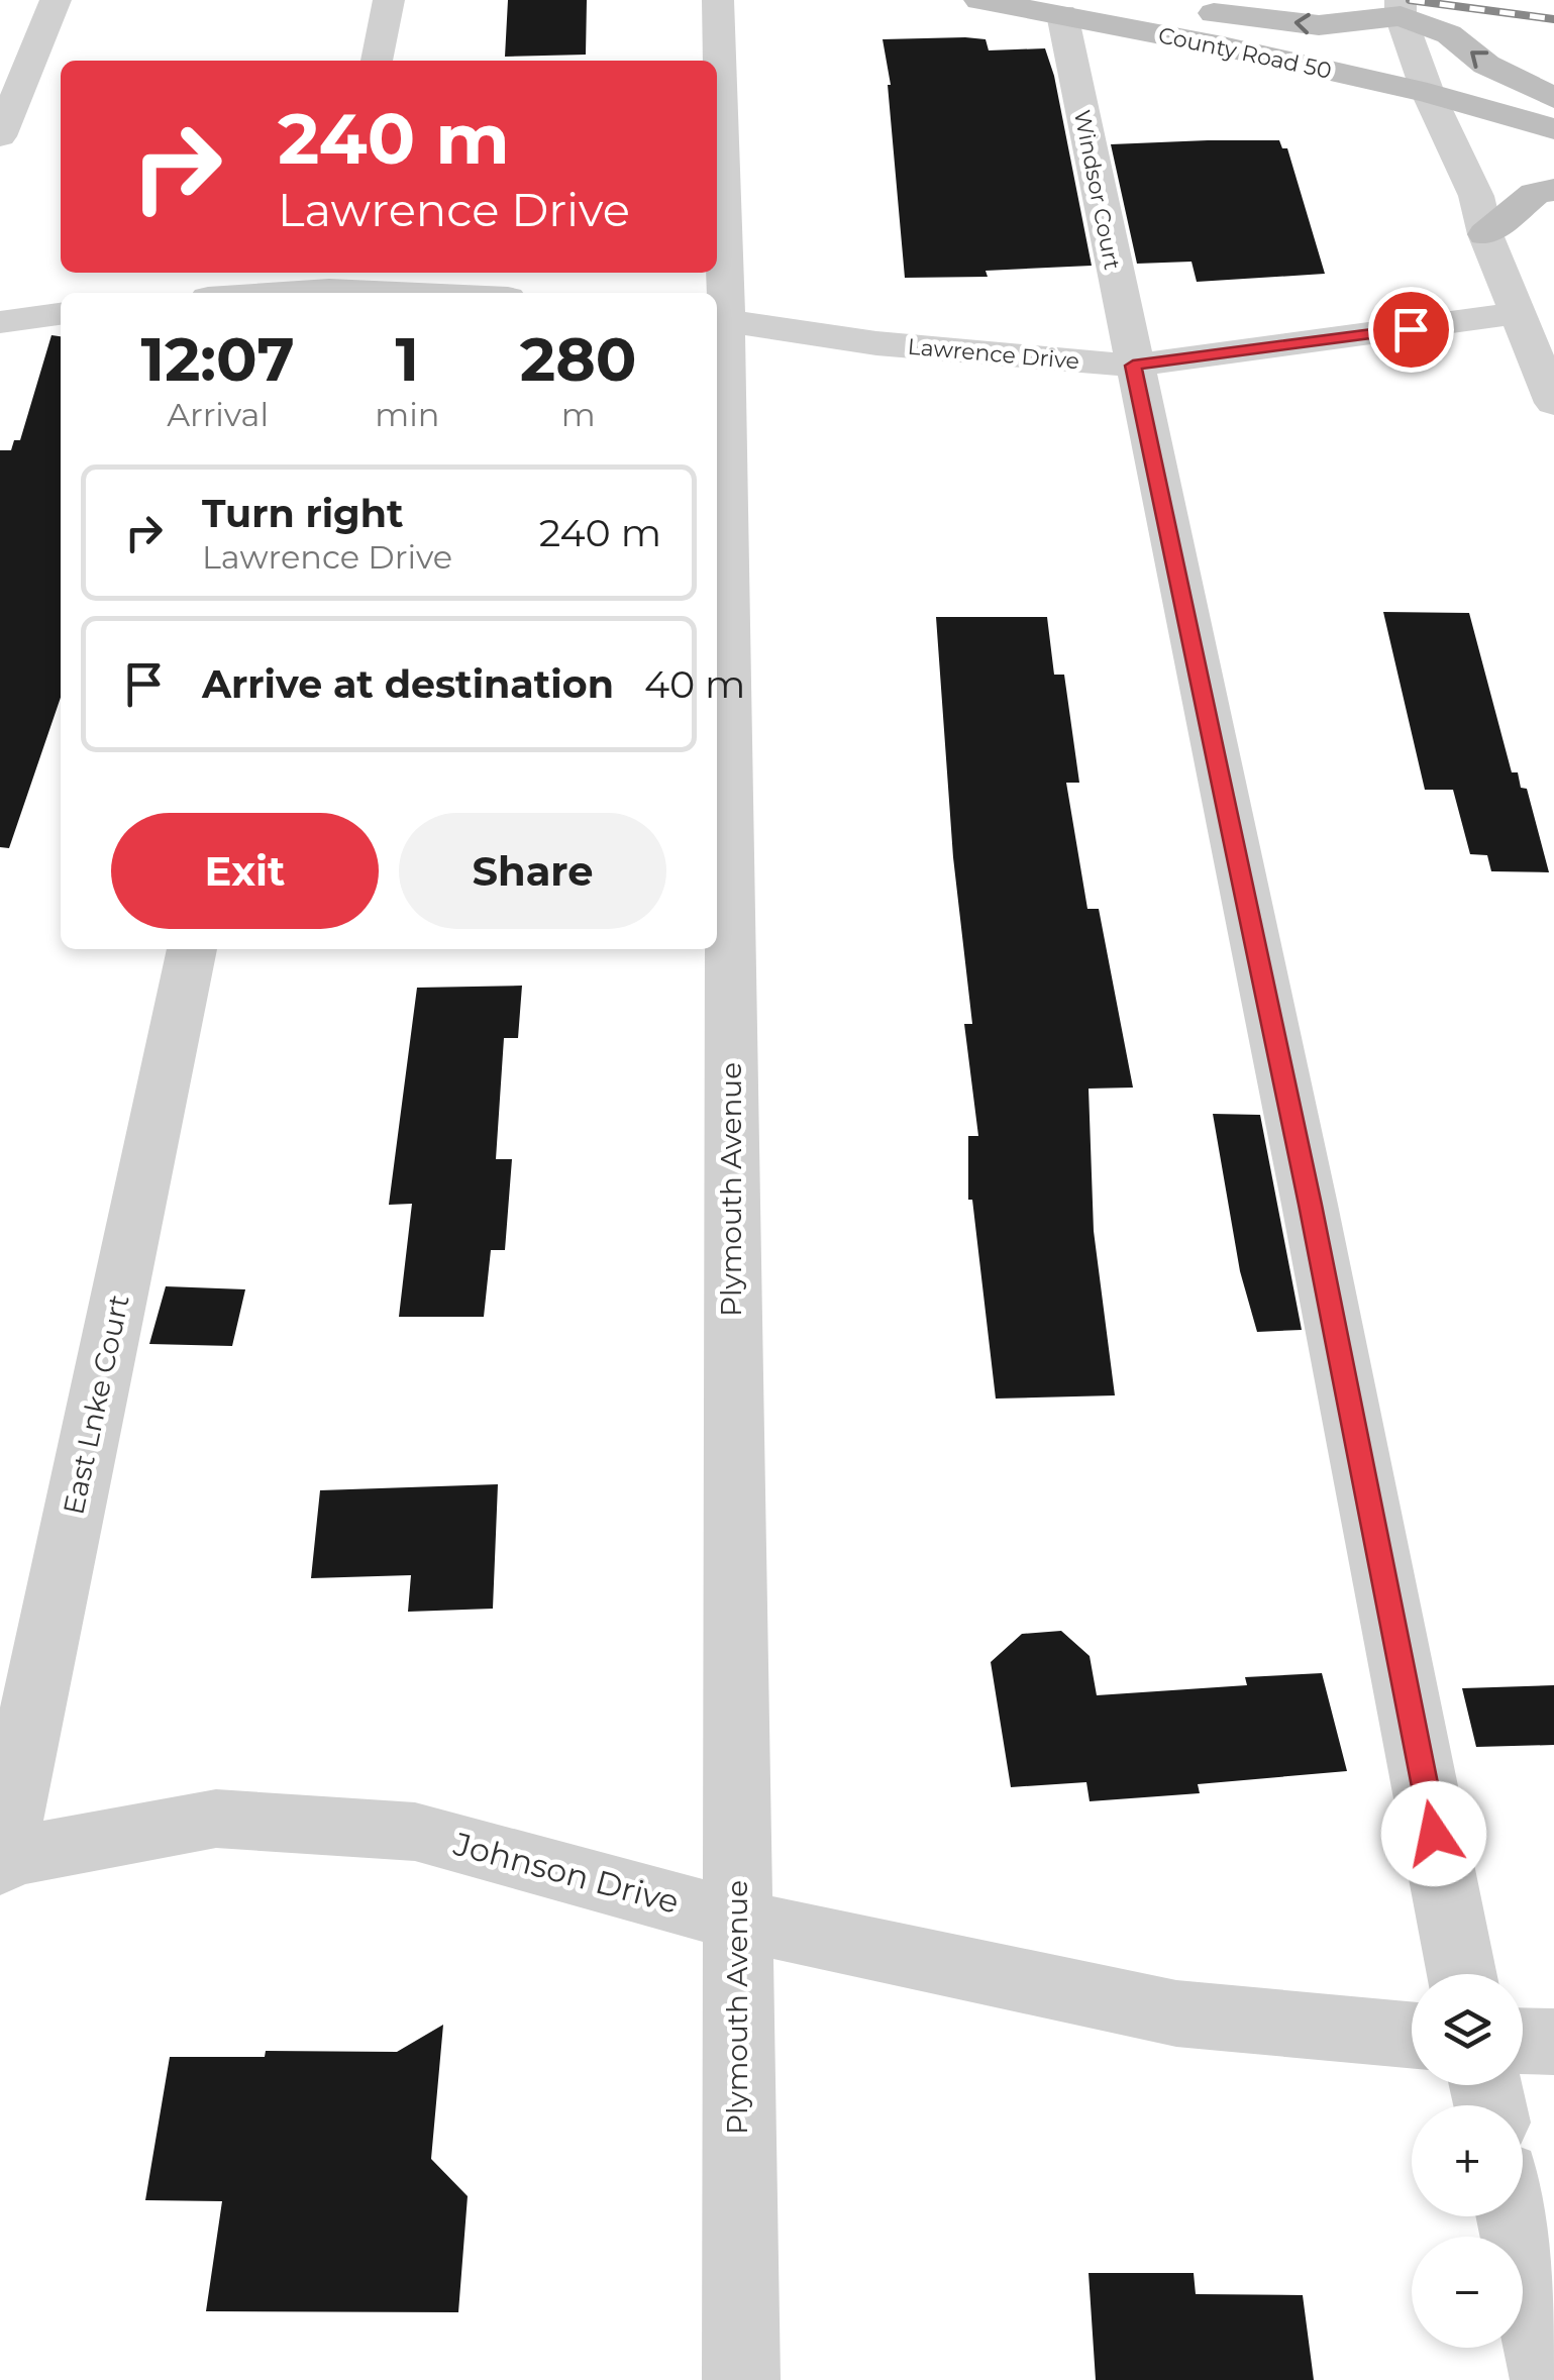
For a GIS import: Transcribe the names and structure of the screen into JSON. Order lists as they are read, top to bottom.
{
  "streets": {
    "main road": ["County Road 50"],
    "street": [
      "Windsor Court",
      "Lawrence Drive",
      "Plymouth Avenue",
      "East Lnke Court",
      "Johnson Drive"
    ]
  },
  "crossings": [
    ["County Road 50", "Windsor Court"],
    ["Windsor Court", "Lawrence Drive"],
    ["Lawrence Drive", "Plymouth Avenue"],
    ["Plymouth Avenue", "Johnson Drive"],
    ["East Lnke Court", "Johnson Drive"]
  ],
  "page": {
    "turn": ["240 m", "Lawrence Drive"],
    "eta": [
      "12:07",
      "Arrival",
      "1",
      "min",
      "280",
      "m"
    ],
    "list": [
      {
        "name": "Turn right",
        "note": "Lawrence Drive",
        "value": "240 m"
      },
      {
        "name": "Arrive at destination",
        "value": "40 m"
      }
    ],
    "buttons": ["Exit", "Share"],
    "map_buttons": ["+", "−"]
  }
}
